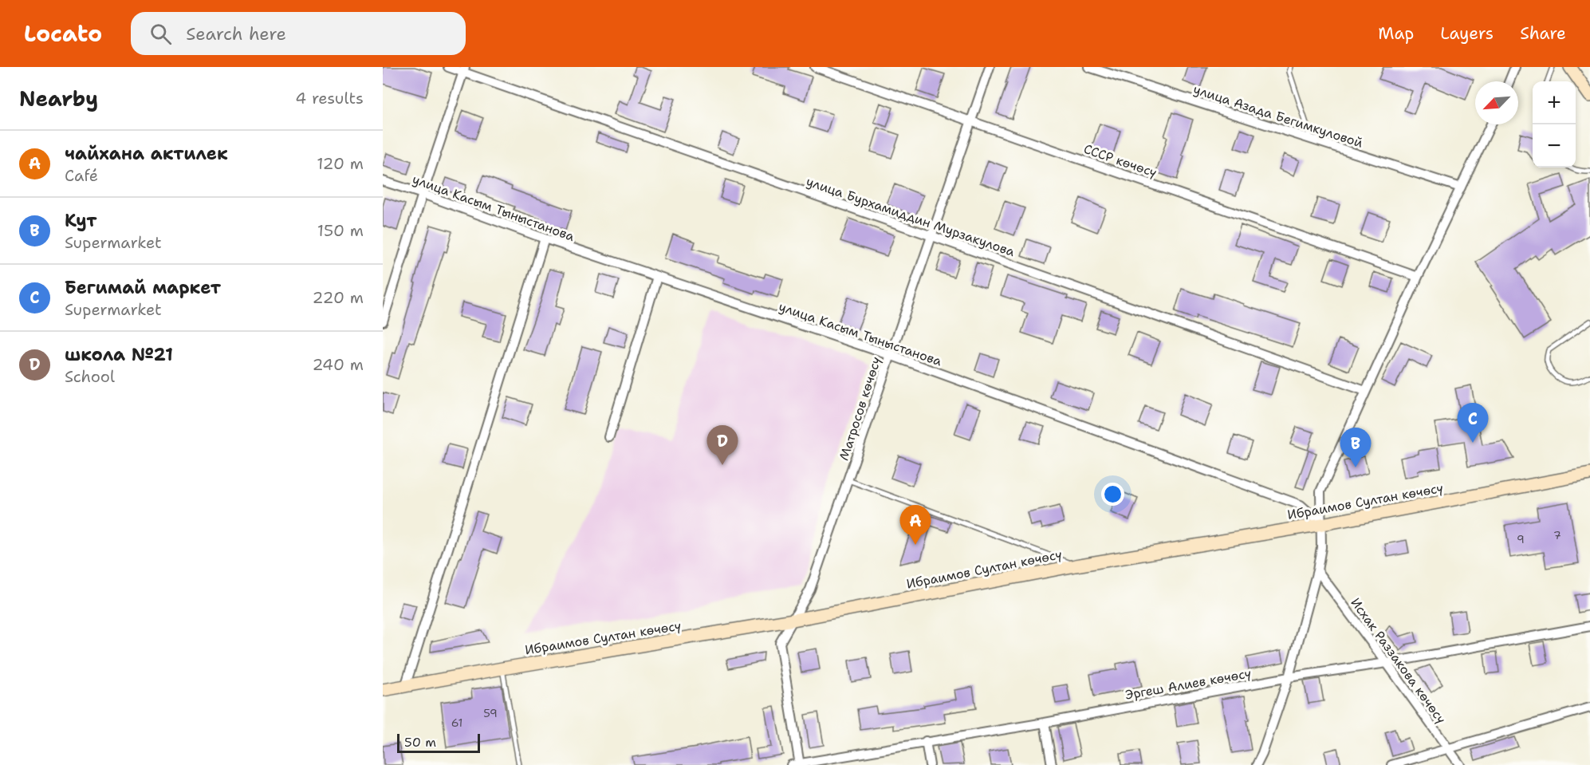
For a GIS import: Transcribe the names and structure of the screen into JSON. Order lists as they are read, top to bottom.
{
  "streets": {
    "main road": ["Ибраимов Султан көчөсү"],
    "street": [
      "улица Азада Бегимкуловой",
      "СССР көчөсү",
      "улица Касым Тыныстанова",
      "улица Бурхамиддин Мурзакулова",
      "Матросов көчөсү",
      "Исхак Раззакова көчөсү",
      "Эргеш Алиев көчөсү"
    ]
  },
  "crossings": [
    ["СССР көчөсү", "Матросов көчөсү"],
    ["улица Касым Тыныстанова", "Матросов көчөсү"],
    ["улица Касым Тыныстанова", "Ибраимов Султан көчөсү"],
    ["улица Бурхамиддин Мурзакулова", "Матросов көчөсү"],
    ["Матросов көчөсү", "Ибраимов Султан көчөсү"],
    ["Матросов көчөсү", "Эргеш Алиев көчөсү"],
    ["Исхак Раззакова көчөсү", "Эргеш Алиев көчөсү"]
  ],
  "house_numbers": [
    "7",
    "9",
    "59",
    "61"
  ],
  "scale_bar": "50 m",
  "north": "bottom left",
  "page": {
    "header": "Locato",
    "search": "Search here",
    "nav": ["Map", "Layers", "Share"],
    "heading": ["Nearby", "4 results"],
    "map_buttons": ["+", "−"],
    "list": [
      {
        "mark": "A",
        "name": "чайхана актилек",
        "note": "Café",
        "value": "120 m"
      },
      {
        "mark": "B",
        "name": "Кут",
        "note": "Supermarket",
        "value": "150 m"
      },
      {
        "mark": "C",
        "name": "Бегимай маркет",
        "note": "Supermarket",
        "value": "220 m"
      },
      {
        "mark": "D",
        "name": "школа №21",
        "note": "School",
        "value": "240 m"
      }
    ],
    "pins": [
      "C",
      "D",
      "B",
      "A"
    ],
    "scale": "50 m"
  }
}
